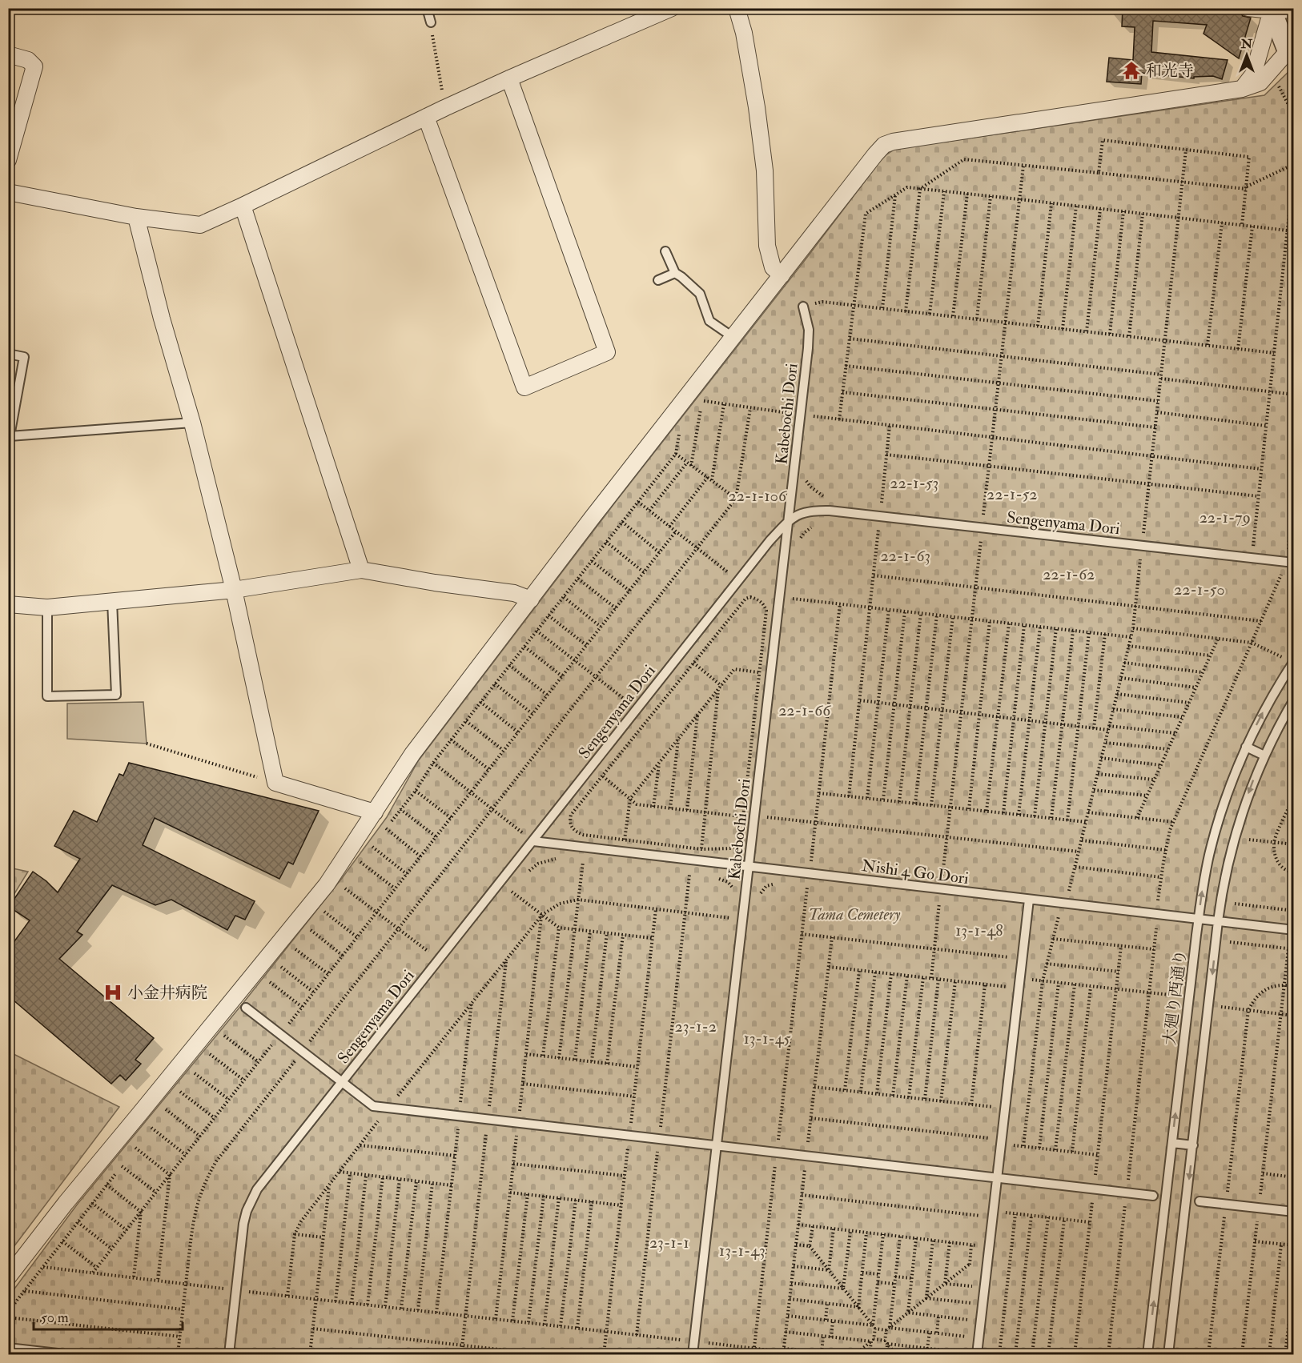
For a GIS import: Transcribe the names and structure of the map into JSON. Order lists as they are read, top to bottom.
{
  "streets": {
    "lane": [
      "Kabebochi Dori",
      "Sengenyama Dori",
      "Nishi 4 Go Dori",
      "大廻り西通り"
    ]
  },
  "crossings": [
    ["Kabebochi Dori", "Sengenyama Dori"],
    ["Kabebochi Dori", "Nishi 4 Go Dori"],
    ["Sengenyama Dori", "Nishi 4 Go Dori"],
    ["Nishi 4 Go Dori", "大廻り西通り"]
  ],
  "parks": [
    "22-1-53",
    "22-1-52",
    "22-1-106",
    "22-1-79",
    "22-1-63",
    "22-1-62",
    "22-1-50",
    "22-1-66",
    "Tama Cemetery",
    "13-1-48",
    "23-1-2",
    "13-1-45",
    "23-1-1",
    "13-1-43"
  ],
  "places": {
    "temple": ["和光寺"],
    "hospital": ["小金井病院"]
  },
  "scale_bar": "50 m",
  "north": "top"
}
